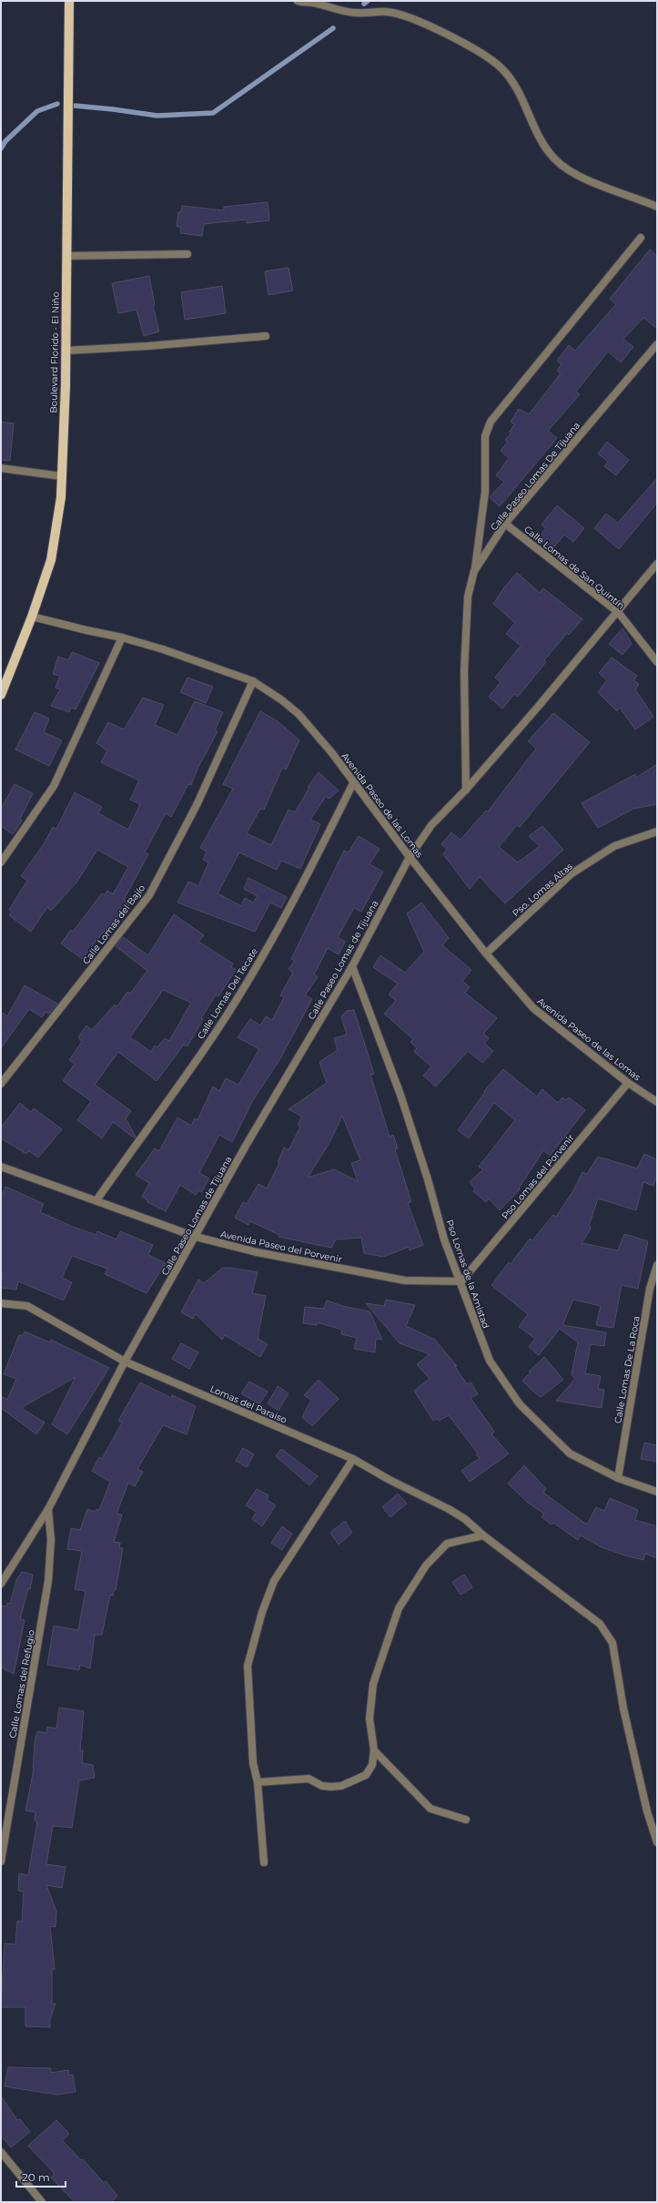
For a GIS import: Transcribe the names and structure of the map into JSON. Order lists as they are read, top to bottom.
{
  "streets": {
    "main road": ["Boulevard Florido - El Niño"],
    "street": [
      "Calle Paseo Lomas De Tijuana",
      "Calle Lomas de San Quintín",
      "Avenida Paseo de las Lomas",
      "Pso. Lomas Altas",
      "Calle Lomas del Bajío",
      "Calle Paseo Lomas de Tijuana",
      "Calle Lomas Del Tecate",
      "Pso Lomas del Porvenir",
      "Avenida Paseo del Porvenir",
      "Pso Lomas de la Amistad",
      "Calle Lomas De La Roca",
      "Lomas del Paraiso",
      "Calle Lomas del Refugio"
    ]
  },
  "crossings": [
    ["Boulevard Florido - El Niño", "Avenida Paseo de las Lomas"],
    ["Calle Paseo Lomas De Tijuana", "Calle Lomas de San Quintín"],
    ["Avenida Paseo de las Lomas", "Pso. Lomas Altas"],
    ["Avenida Paseo de las Lomas", "Calle Lomas del Bajío"],
    ["Avenida Paseo de las Lomas", "Calle Paseo Lomas de Tijuana"],
    ["Avenida Paseo de las Lomas", "Calle Lomas Del Tecate"],
    ["Avenida Paseo de las Lomas", "Pso Lomas del Porvenir"],
    ["Calle Paseo Lomas de Tijuana", "Avenida Paseo del Porvenir"],
    ["Calle Paseo Lomas de Tijuana", "Pso Lomas de la Amistad"],
    ["Calle Paseo Lomas de Tijuana", "Lomas del Paraiso"],
    ["Calle Paseo Lomas de Tijuana", "Calle Lomas del Refugio"],
    ["Calle Lomas Del Tecate", "Avenida Paseo del Porvenir"],
    ["Pso Lomas del Porvenir", "Avenida Paseo del Porvenir"],
    ["Pso Lomas del Porvenir", "Pso Lomas de la Amistad"],
    ["Avenida Paseo del Porvenir", "Pso Lomas de la Amistad"],
    ["Pso Lomas de la Amistad", "Calle Lomas De La Roca"]
  ],
  "scale_bar": "20 m"
}
